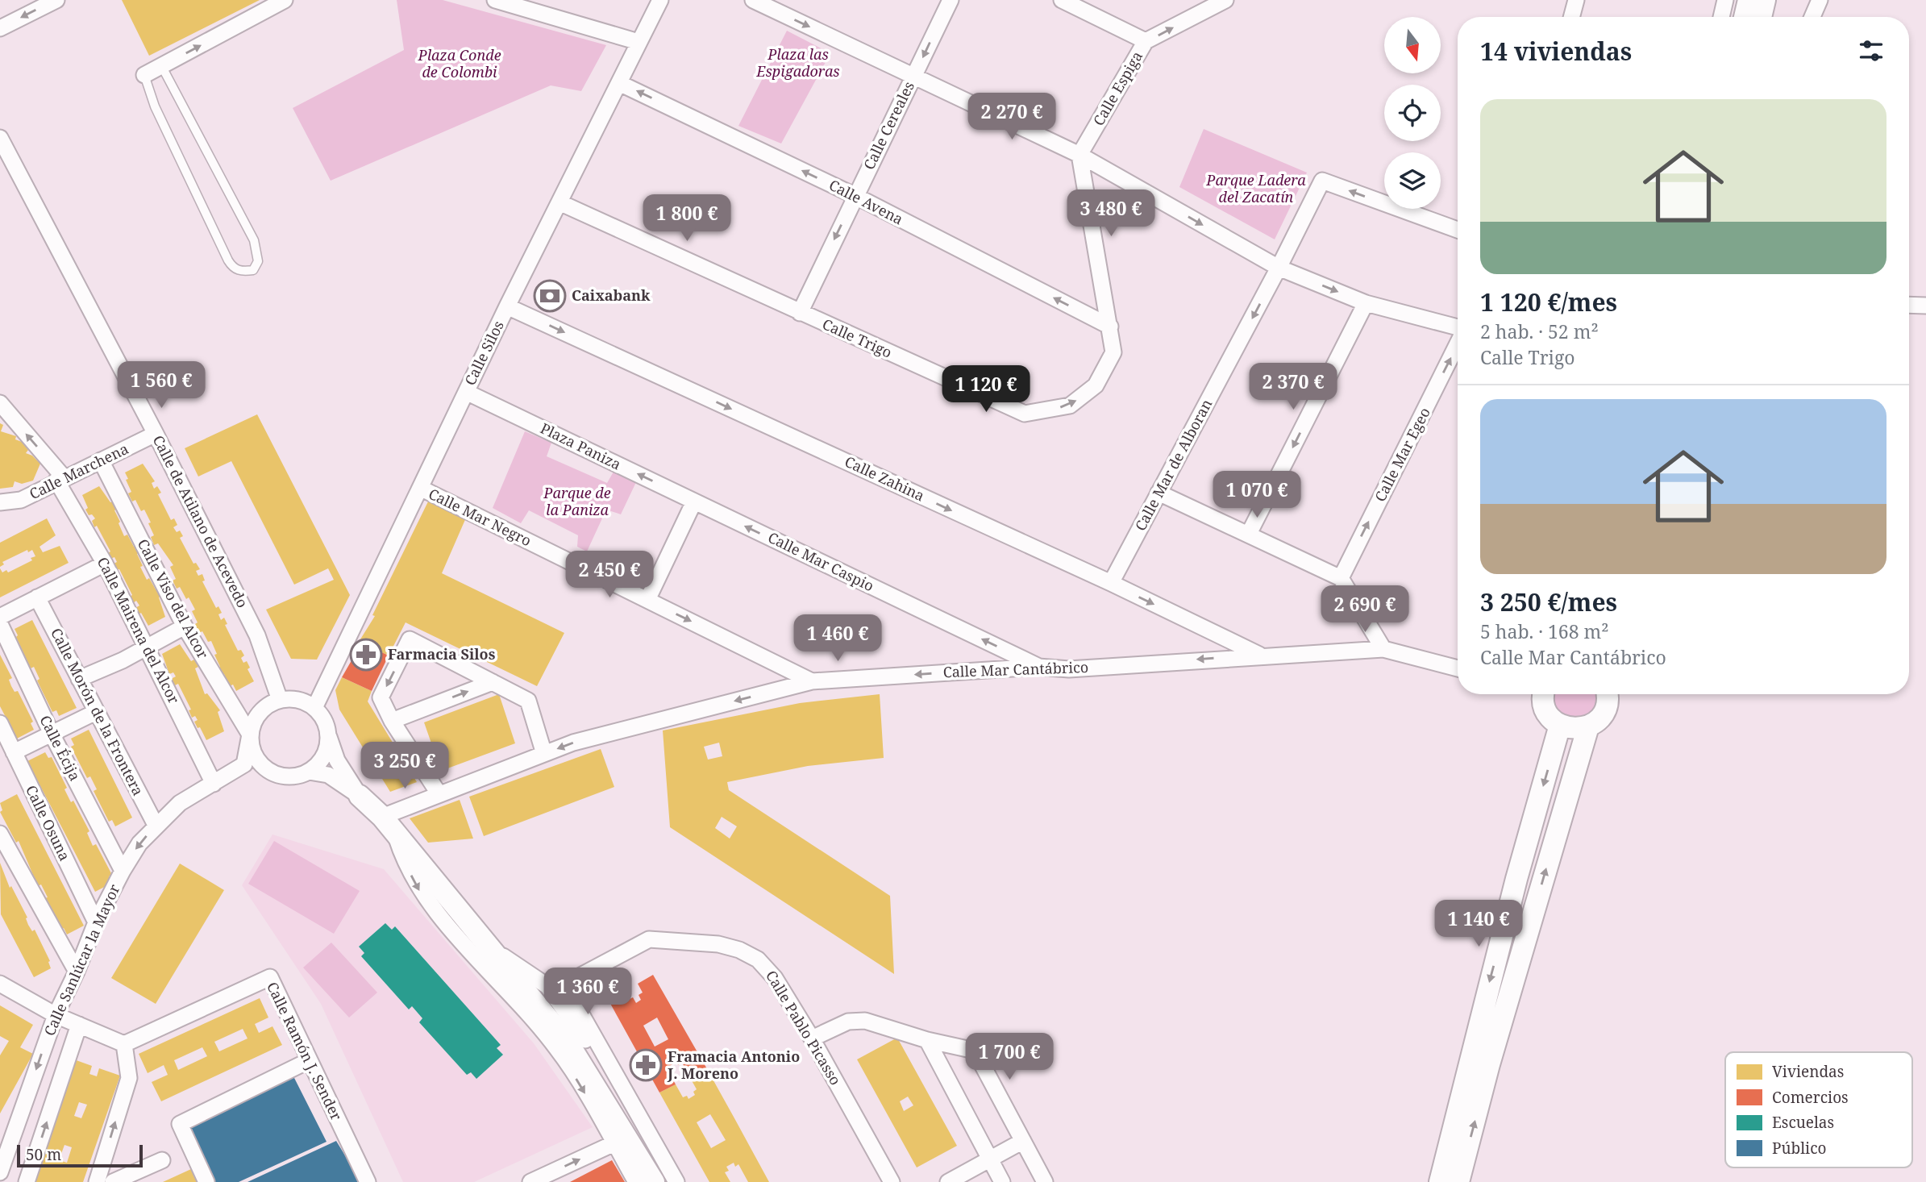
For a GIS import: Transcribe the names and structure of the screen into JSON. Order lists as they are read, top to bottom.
{
  "streets": {
    "street": [
      "Calle Espiga",
      "Calle Cereales",
      "Calle Avena",
      "Calle Trigo",
      "Calle Silos",
      "Plaza Paniza",
      "Calle Mar Egeo",
      "Calle Mar de Alboran",
      "Calle Marchena",
      "Calle Zahina",
      "Calle Mar Negro",
      "Calle de Atilano de Acevedo",
      "Calle Mar Caspio",
      "Calle Viso del Alcor",
      "Calle Mairena del Alcor",
      "Calle Mar Cantábrico",
      "Calle Morón de la Frontera",
      "Calle Écija",
      "Calle Osuna",
      "Calle Sanlúcar la Mayor",
      "Calle Pablo Picasso",
      "Calle Ramón J. Sender"
    ]
  },
  "crossings": [
    ["Calle Espiga", "Calle Trigo"],
    ["Calle Cereales", "Calle Avena"],
    ["Calle Cereales", "Calle Trigo"],
    ["Calle Avena", "Calle Trigo"],
    ["Calle Avena", "Calle Silos"],
    ["Calle Trigo", "Calle Silos"],
    ["Calle Silos", "Plaza Paniza"],
    ["Calle Silos", "Calle Zahina"],
    ["Calle Silos", "Calle Mar Negro"],
    ["Calle Silos", "Calle de Atilano de Acevedo"],
    ["Calle Silos", "Calle Viso del Alcor"],
    ["Calle Silos", "Calle Sanlúcar la Mayor"],
    ["Plaza Paniza", "Calle Mar Caspio"],
    ["Calle Mar de Alboran", "Calle Zahina"],
    ["Calle Marchena", "Calle de Atilano de Acevedo"],
    ["Calle Marchena", "Calle Viso del Alcor"],
    ["Calle Marchena", "Calle Mairena del Alcor"],
    ["Calle Zahina", "Calle Mar Cantábrico"],
    ["Calle Mar Negro", "Calle Mar Cantábrico"],
    ["Calle de Atilano de Acevedo", "Calle Viso del Alcor"],
    ["Calle de Atilano de Acevedo", "Calle Sanlúcar la Mayor"],
    ["Calle Mar Caspio", "Calle Mar Cantábrico"],
    ["Calle Viso del Alcor", "Calle Sanlúcar la Mayor"],
    ["Calle Mairena del Alcor", "Calle Sanlúcar la Mayor"],
    ["Calle Morón de la Frontera", "Calle Sanlúcar la Mayor"],
    ["Calle Écija", "Calle Sanlúcar la Mayor"],
    ["Calle Osuna", "Calle Sanlúcar la Mayor"]
  ],
  "one_way": [
    "Calle Espiga",
    "Calle Cereales",
    "Plaza Paniza",
    "Calle Zahina",
    "Calle Mar Negro",
    "Calle Mar Caspio",
    "Calle Mar Cantábrico"
  ],
  "parks": [
    "Plaza las Espigadoras",
    "Plaza Conde de Colombi",
    "Parque Ladera del Zacatín",
    "Parque de la Paniza"
  ],
  "places": {
    "bank": ["Caixabank"],
    "pharmacy": ["Farmacia Silos", "Framacia Antonio J. Moreno"]
  },
  "legend": [
    "Viviendas",
    "Comercios",
    "Escuelas",
    "Público"
  ],
  "scale_bar": "50 m",
  "north": "bottom",
  "page": {
    "heading": "14 viviendas",
    "list": [
      {
        "name": "1 120 €/mes",
        "note": "2 hab. · 52 m² · Calle Trigo"
      },
      {
        "name": "3 250 €/mes",
        "note": "5 hab. · 168 m² · Calle Mar Cantábrico"
      }
    ],
    "price": [
      "2 270 €",
      "3 480 €",
      "1 800 €",
      "1 560 €",
      "2 370 €",
      "1 120 €",
      "1 070 €",
      "2 450 €",
      "2 690 €",
      "1 460 €",
      "3 250 €",
      "1 140 €",
      "1 360 €",
      "1 700 €"
    ],
    "scale": "50 m"
  }
}
